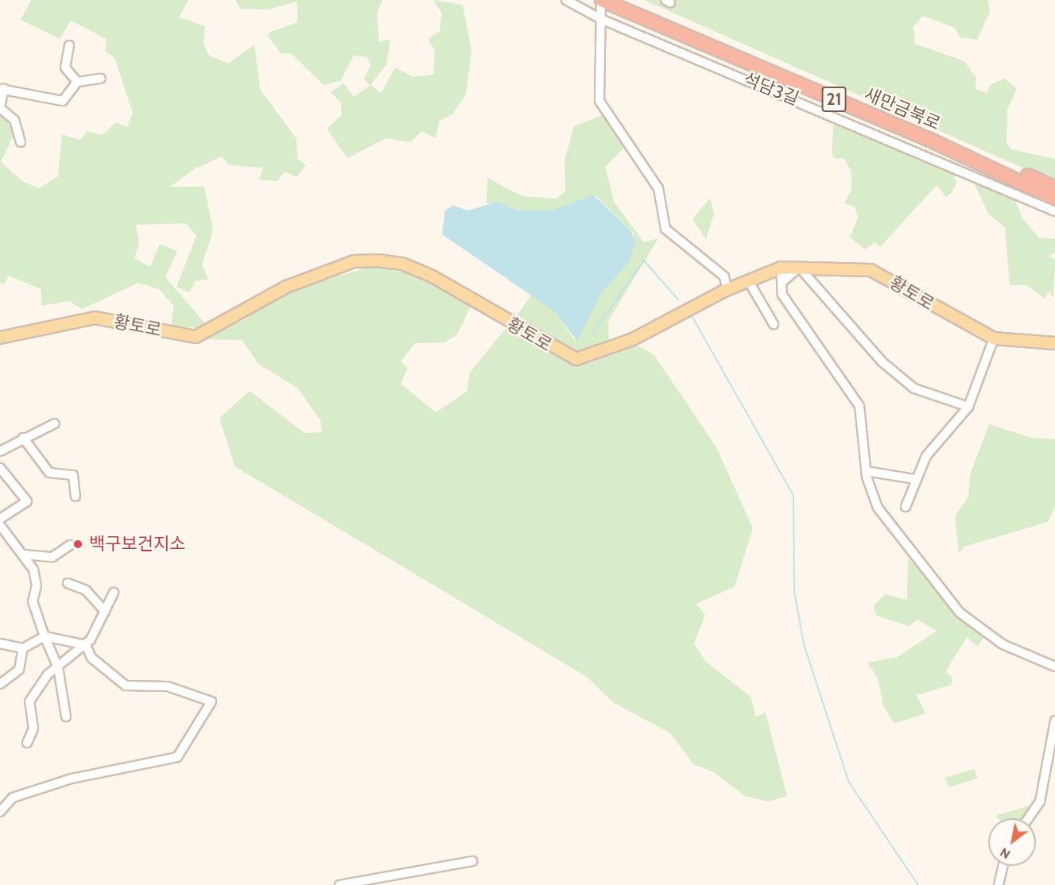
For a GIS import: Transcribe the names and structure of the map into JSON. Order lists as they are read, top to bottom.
{
  "streets": {
    "highway": ["21", "새만금북로"],
    "main road": ["황토로"],
    "street": ["석담3길"]
  },
  "places": ["백구보건지소"],
  "north": "bottom left"
}
